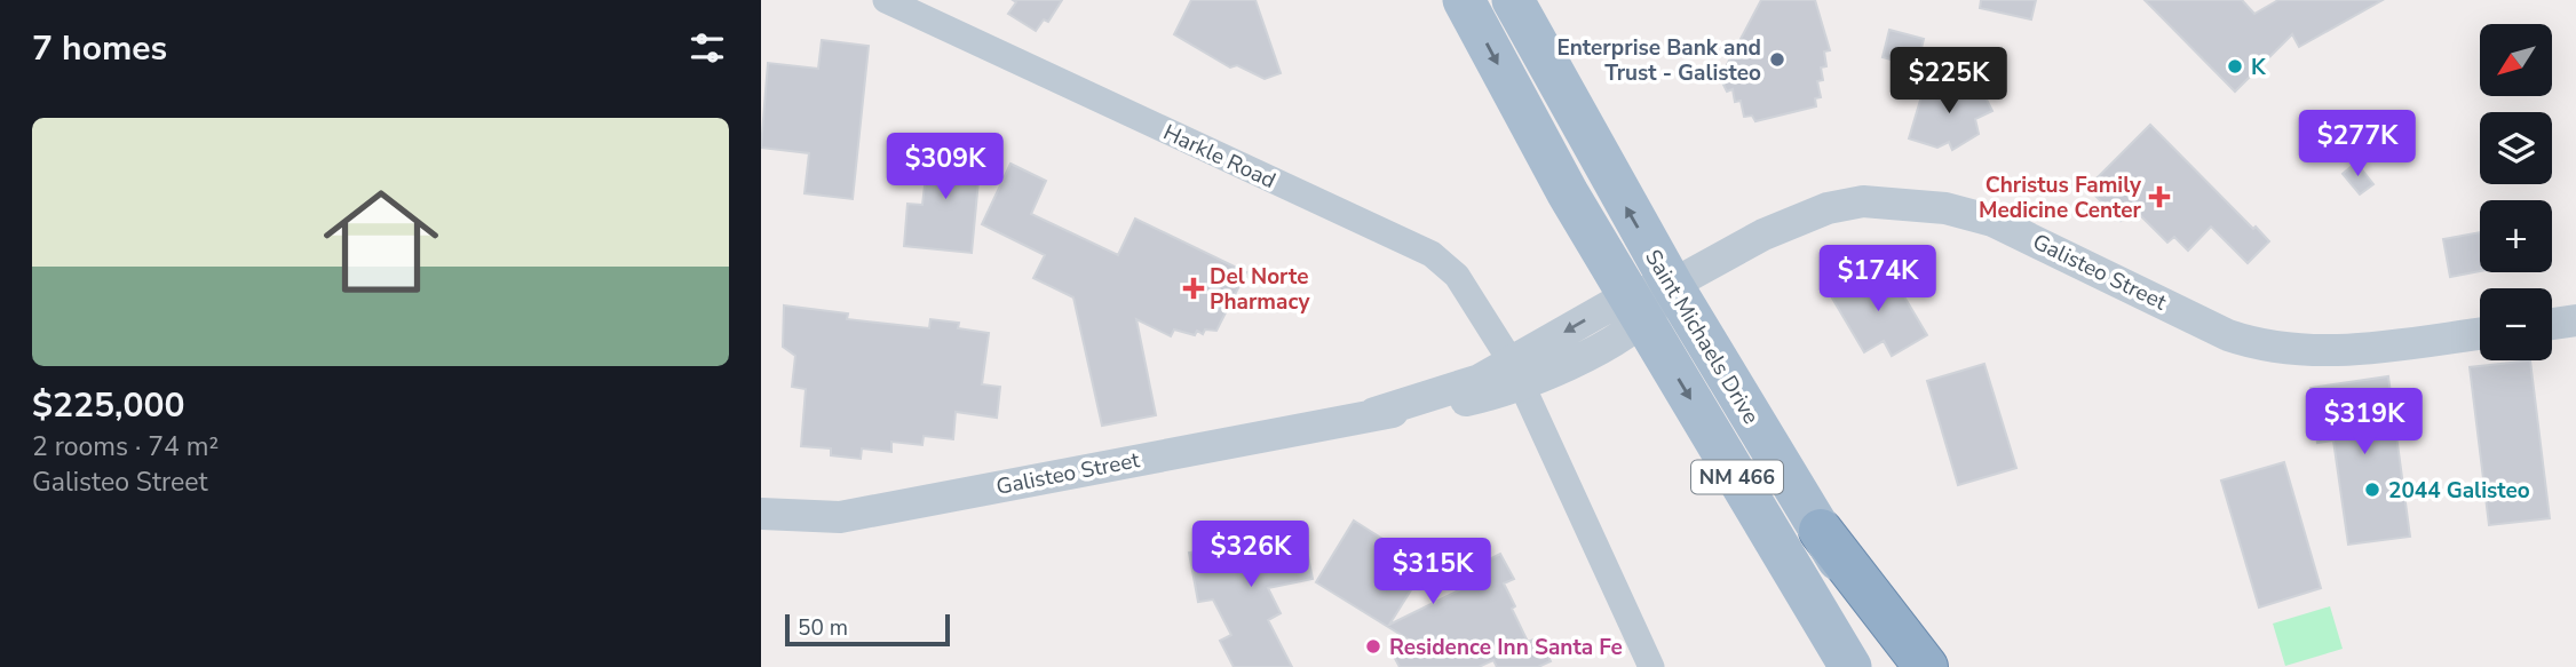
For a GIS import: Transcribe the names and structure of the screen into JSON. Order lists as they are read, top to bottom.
{
  "streets": {
    "main road": ["Saint Michaels Drive", "NM 466"],
    "street": ["Harkle Road", "Galisteo Street"]
  },
  "crossings": [
    ["Harkle Road", "Galisteo Street"],
    ["Galisteo Street", "Saint Michaels Drive"]
  ],
  "places": {
    "other": [
      "Enterprise Bank and Trust - Galisteo",
      "K",
      "2044 Galisteo",
      "Residence Inn Santa Fe"
    ],
    "health": ["Christus Family Medicine Center", "Del Norte Pharmacy"]
  },
  "scale_bar": "50 m",
  "north": "bottom left",
  "page": {
    "heading": "7 homes",
    "map_buttons": ["+", "−"],
    "price": [
      "$225K",
      "$277K",
      "$309K",
      "$174K",
      "$319K",
      "$326K",
      "$315K"
    ],
    "list": [
      {
        "name": "$225,000",
        "note": "2 rooms · 74 m² · Galisteo Street"
      }
    ],
    "scale": "50 m"
  }
}
